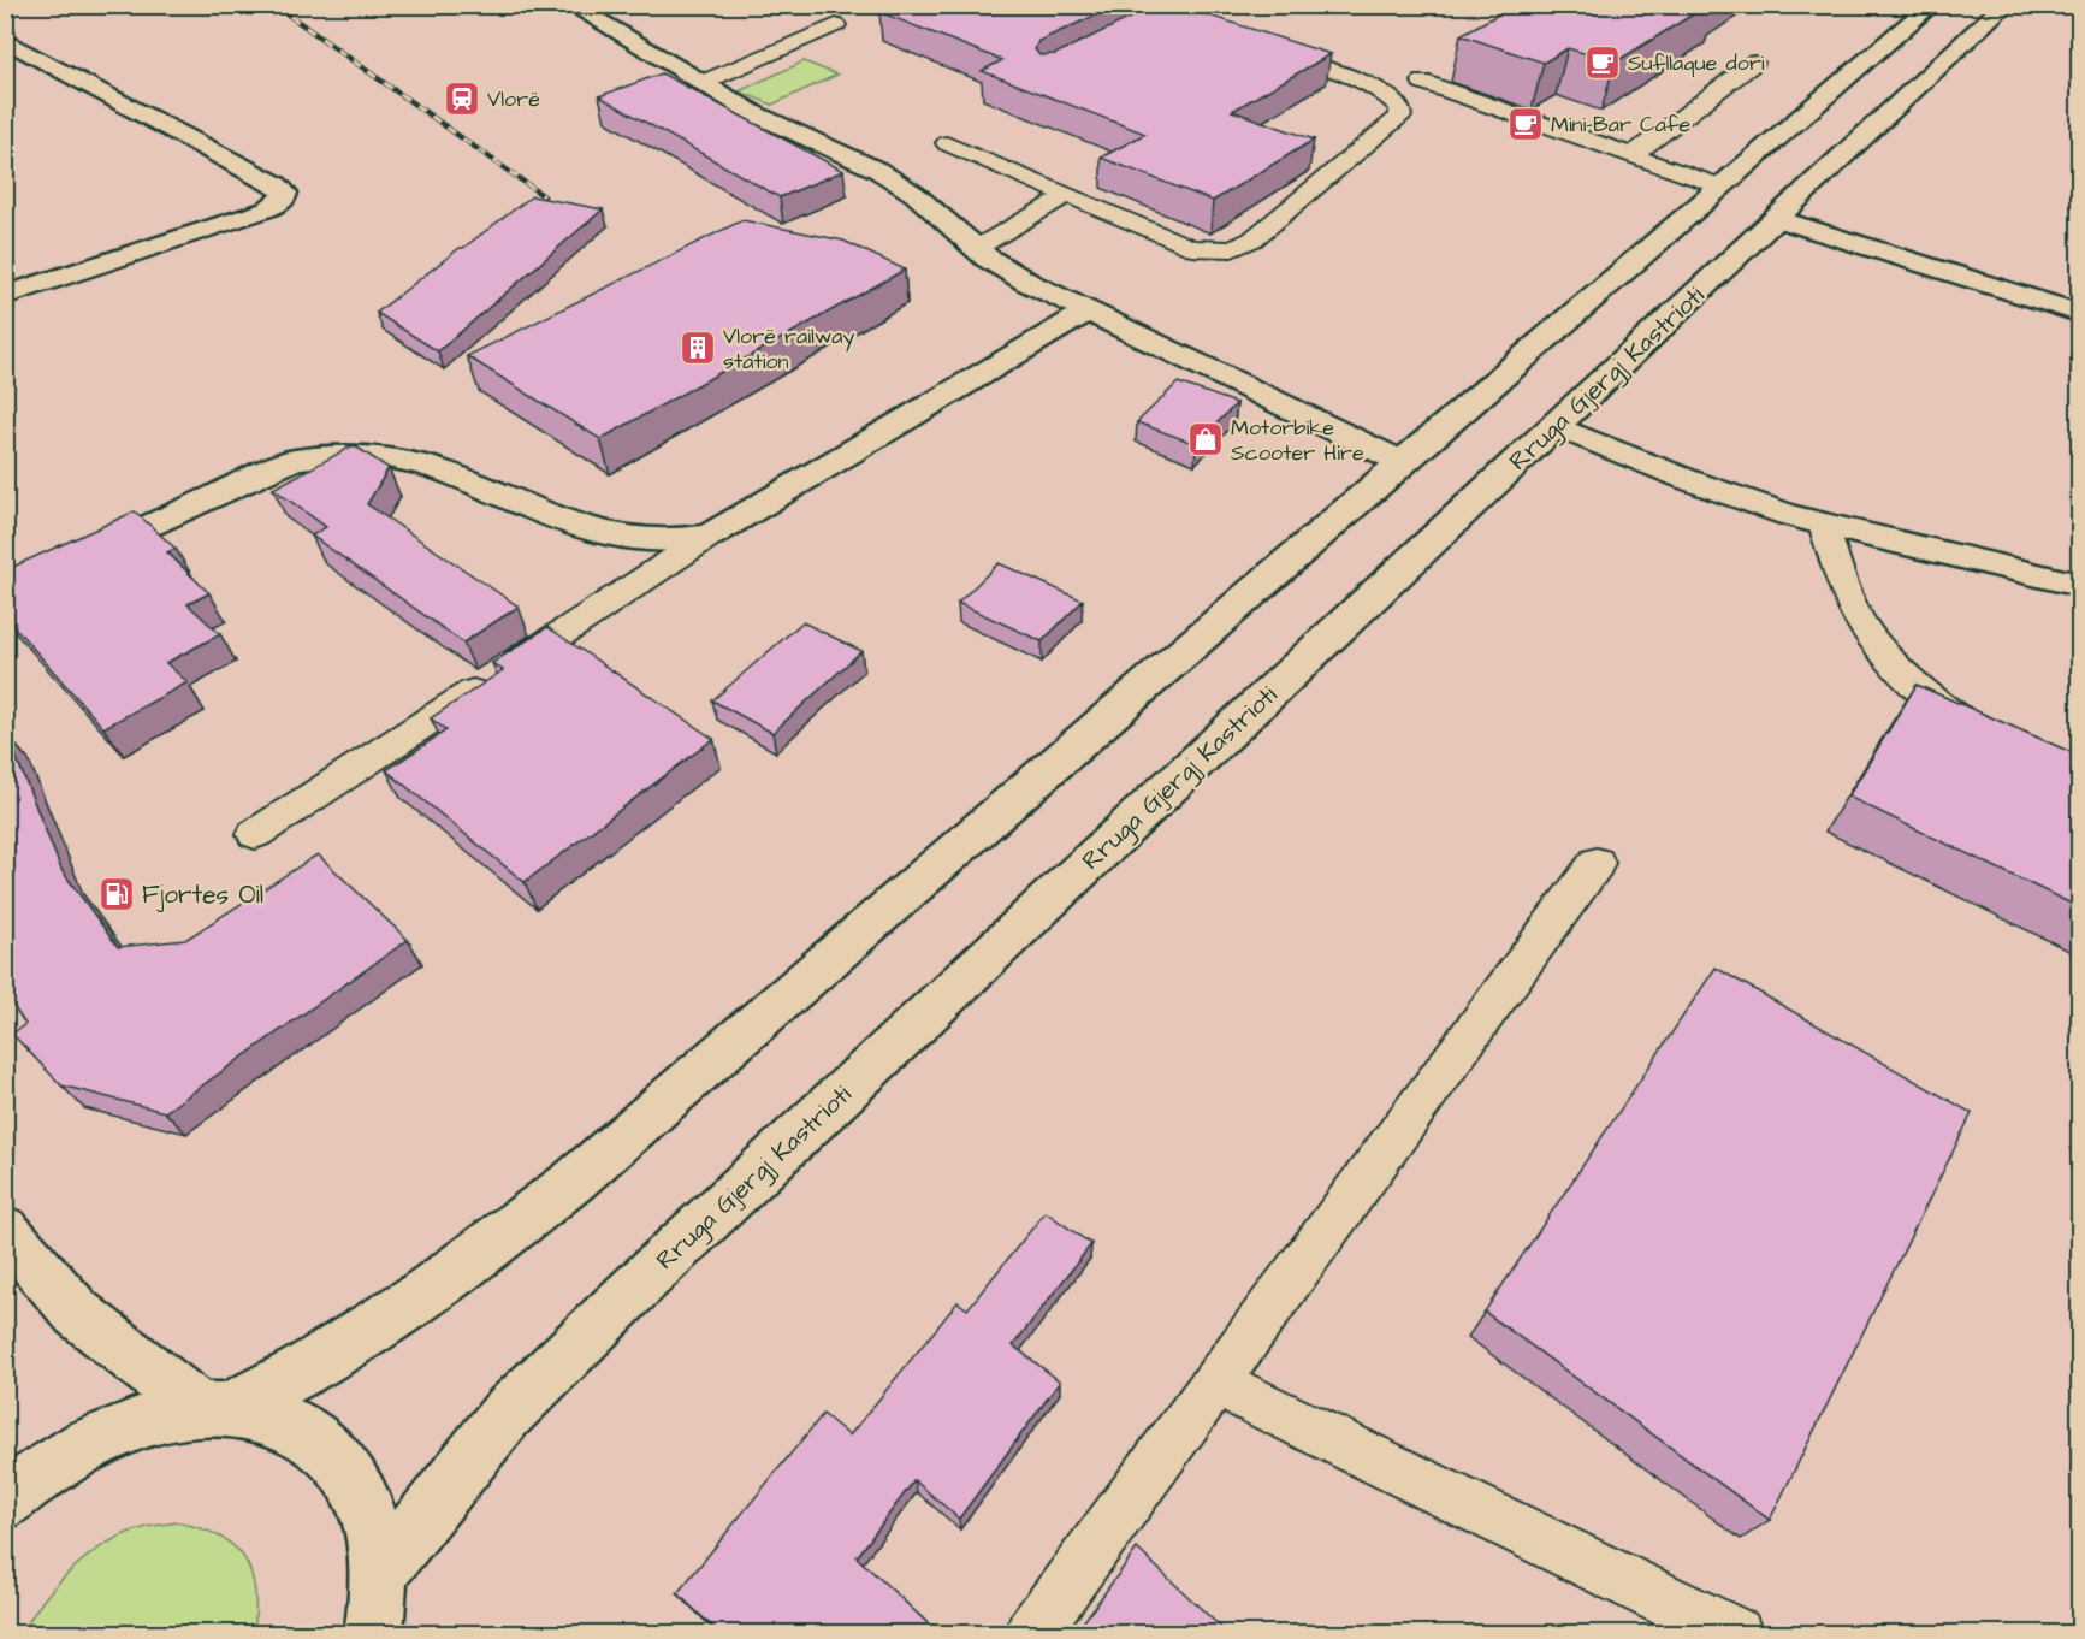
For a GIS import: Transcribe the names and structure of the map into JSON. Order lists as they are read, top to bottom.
{
  "streets": {
    "main road": ["Rruga Gjergj Kastrioti"]
  },
  "places": {
    "cafe": ["Sufllaque dori", "Mini-Bar Cafe"],
    "station": ["Vlorë"],
    "building": ["Vlorë railway station"],
    "shop": ["Motorbike Scooter Hire"],
    "fuel station": ["Fjortes Oil"]
  }
}
